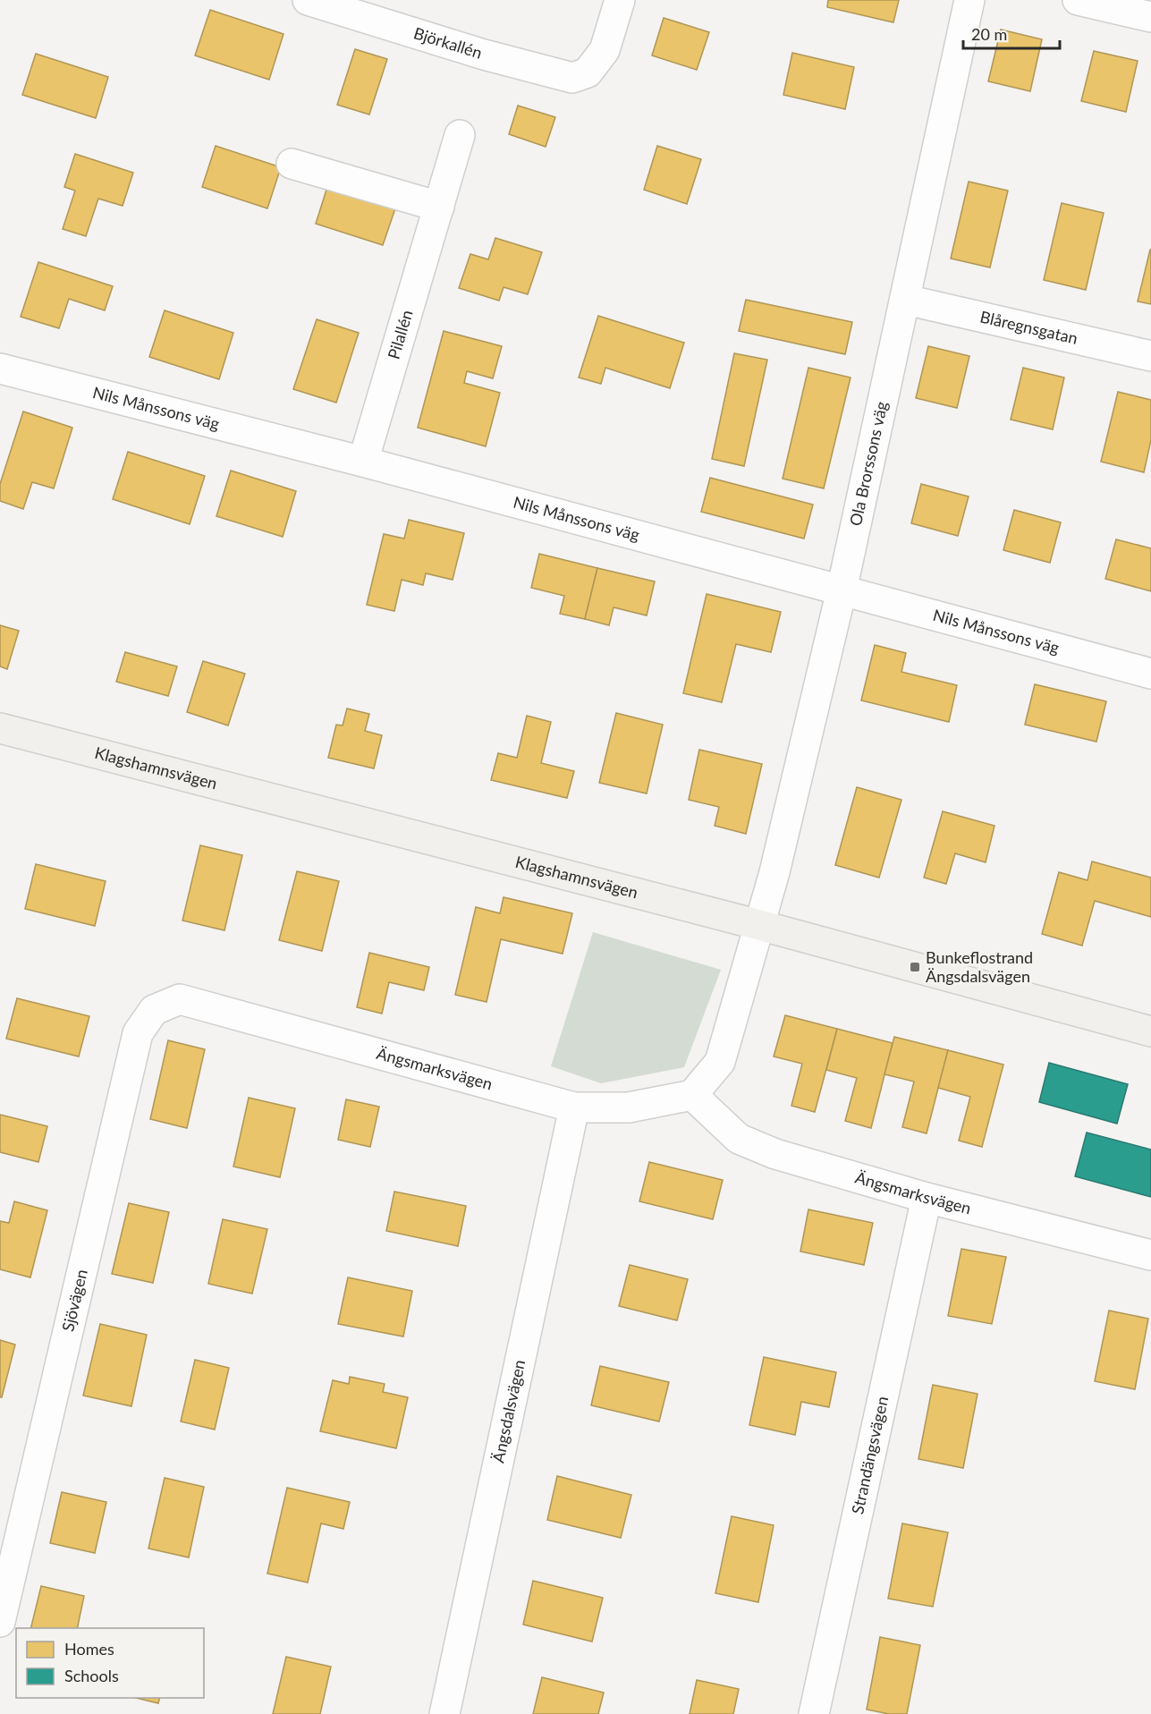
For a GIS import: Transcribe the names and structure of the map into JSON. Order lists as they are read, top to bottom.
{
  "streets": {
    "street": [
      "Björkallén",
      "Blåregnsgatan",
      "Pilallén",
      "Nils Månssons väg",
      "Ola Brorssons väg",
      "Klagshamnsvägen",
      "Ängsmarksvägen",
      "Sjövägen",
      "Ängsdalsvägen",
      "Strandängsvägen"
    ]
  },
  "crossings": [
    ["Blåregnsgatan", "Ola Brorssons väg"],
    ["Pilallén", "Nils Månssons väg"],
    ["Nils Månssons väg", "Ola Brorssons väg"],
    ["Ola Brorssons väg", "Klagshamnsvägen"],
    ["Ängsmarksvägen", "Sjövägen"],
    ["Ängsmarksvägen", "Ängsdalsvägen"],
    ["Ängsmarksvägen", "Strandängsvägen"]
  ],
  "places": {
    "transit": ["Bunkeflostrand Ängsdalsvägen"]
  },
  "legend": ["Homes", "Schools"],
  "scale_bar": "20 m"
}
